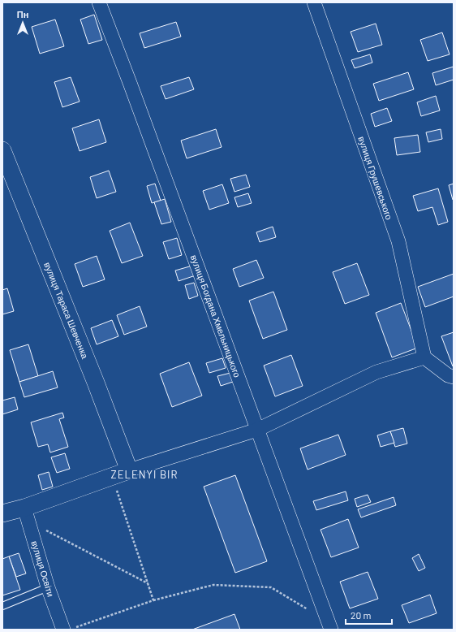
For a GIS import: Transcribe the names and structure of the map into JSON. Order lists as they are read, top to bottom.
{
  "streets": {
    "street": [
      "вулиця Грушевського",
      "вулиця Тараса Шевченка",
      "вулиця Богдана Хмельницького",
      "вулиця Освіти"
    ]
  },
  "districts": ["ZELENYI BIR"],
  "scale_bar": "20 m",
  "north": "top"
}
